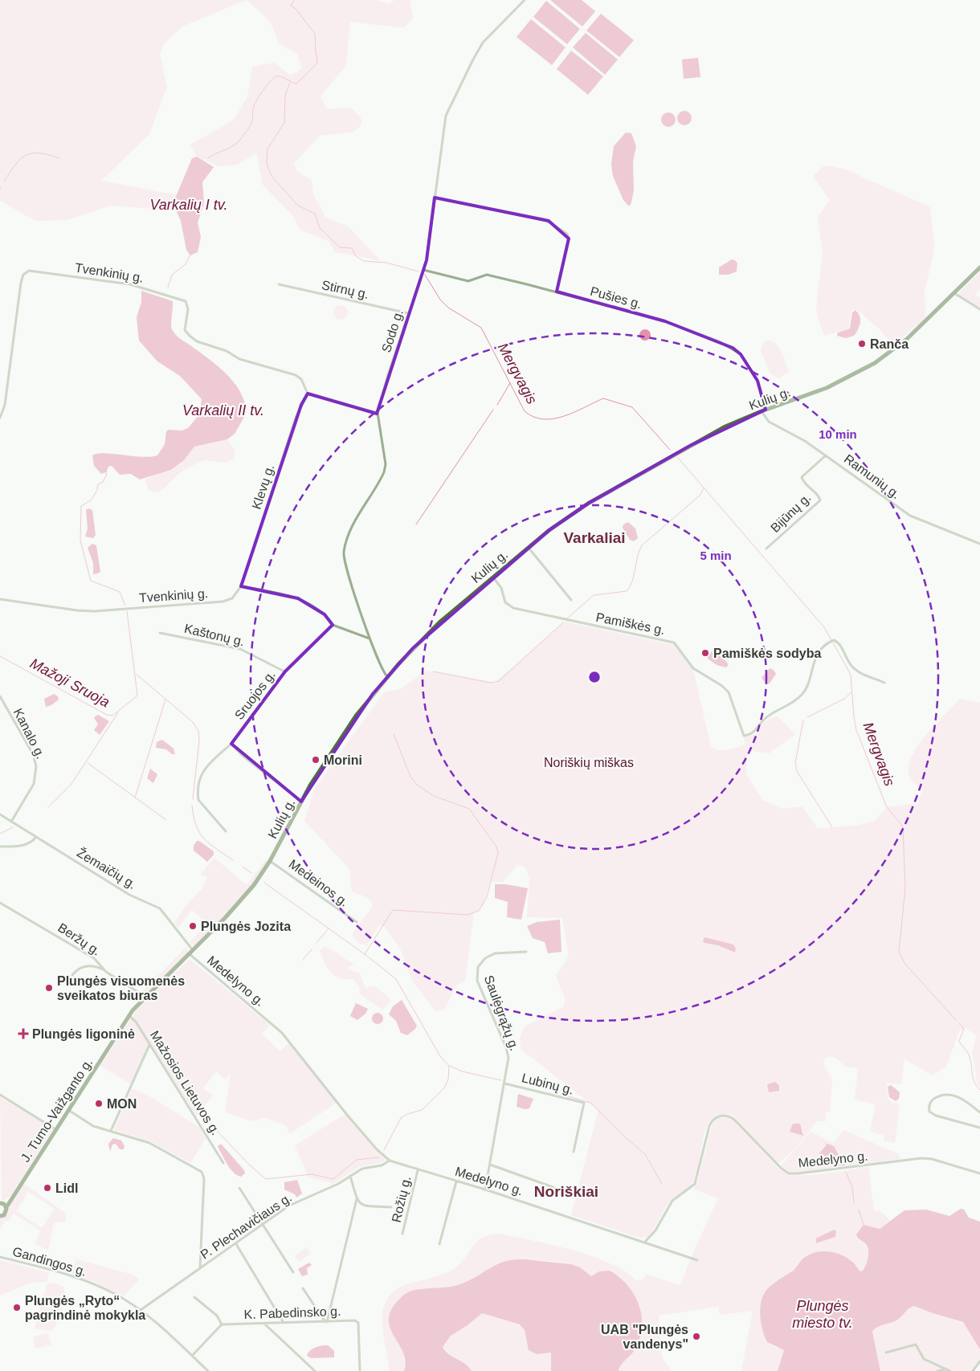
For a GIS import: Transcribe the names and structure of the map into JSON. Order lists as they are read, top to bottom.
{
  "streets": {
    "main road": ["Kulių g.", "J. Tumo-Vaižganto g."],
    "street": [
      "Tvenkinių g.",
      "Stirnų g.",
      "Pušies g.",
      "Sodo g.",
      "Ramunių g.",
      "Klevų g.",
      "Bijūnų g.",
      "Pamiškės g.",
      "Kaštonų g.",
      "Sruojos g.",
      "Kanalo g.",
      "Žemaičių g.",
      "Medeinos g.",
      "Beržų g.",
      "Medelyno g.",
      "Saulėgrąžų g.",
      "Mažosios Lietuvos g.",
      "Lubinų g.",
      "Rožių g.",
      "P. Plechavičiaus g.",
      "Gandingos g.",
      "K. Pabedinsko g."
    ]
  },
  "crossings": [
    ["Tvenkinių g.", "Klevų g."],
    ["Stirnų g.", "Sodo g."],
    ["Pušies g.", "Sodo g."],
    ["Pušies g.", "Kulių g."],
    ["Pušies g.", "Ramunių g."],
    ["Sodo g.", "Kulių g."],
    ["Kulių g.", "Ramunių g."],
    ["Kulių g.", "Pamiškės g."],
    ["Kulių g.", "Žemaičių g."],
    ["Kulių g.", "Medeinos g."],
    ["Kulių g.", "Beržų g."],
    ["Kulių g.", "Medelyno g."],
    ["Kulių g.", "Mažosios Lietuvos g."],
    ["Kulių g.", "J. Tumo-Vaižganto g."],
    ["Ramunių g.", "Bijūnų g."],
    ["Kaštonų g.", "Sruojos g."],
    ["Kanalo g.", "Žemaičių g."],
    ["Medelyno g.", "Saulėgrąžų g."],
    ["Medelyno g.", "Rožių g."],
    ["Medelyno g.", "P. Plechavičiaus g."],
    ["Saulėgrąžų g.", "Lubinų g."],
    ["Mažosios Lietuvos g.", "J. Tumo-Vaižganto g."],
    ["P. Plechavičiaus g.", "Gandingos g."]
  ],
  "districts": ["Varkaliai", "Noriškiai"],
  "water": [
    "Varkalių I tv.",
    "Mergvagis",
    "Varkalių II tv.",
    "Mažoji Sruoja",
    "Plungės miesto tv."
  ],
  "parks": ["Noriškių miškas"],
  "places": {
    "other": [
      "Ranča",
      "Pamiškės sodyba",
      "Morini",
      "Plungės Jozita",
      "Plungės visuomenės sveikatos biuras",
      "MON",
      "Lidl",
      "Plungės „Ryto“ pagrindinė mokykla",
      "UAB \"Plungės vandenys\""
    ],
    "health": ["Plungės ligoninė"]
  },
  "rings": ["10 min", "5 min"]
}
